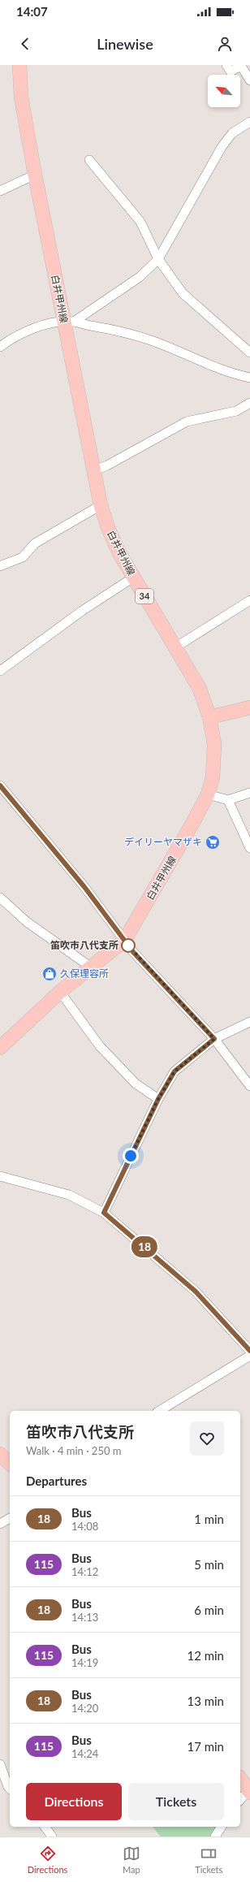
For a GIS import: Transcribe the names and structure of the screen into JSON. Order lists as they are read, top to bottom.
{
  "streets": {
    "main road": ["白井甲州線", "34"]
  },
  "places": {
    "supermarket": ["デイリーヤマザキ"],
    "other": ["笛吹市八代支所"],
    "shop": ["久保理容所"]
  },
  "lines": ["bus line 18"],
  "north": "top left",
  "page": {
    "status": "14:07",
    "header": "Linewise",
    "on_map": "18",
    "heading": [
      ["笛吹市八代支所", "Walk · 4 min · 250 m"],
      "Departures"
    ],
    "list": [
      {
        "mark": "18",
        "name": "Bus",
        "note": "14:08",
        "value": "1 min"
      },
      {
        "mark": "115",
        "name": "Bus",
        "note": "14:12",
        "value": "5 min"
      },
      {
        "mark": "18",
        "name": "Bus",
        "note": "14:13",
        "value": "6 min"
      },
      {
        "mark": "115",
        "name": "Bus",
        "note": "14:19",
        "value": "12 min"
      },
      {
        "mark": "18",
        "name": "Bus",
        "note": "14:20",
        "value": "13 min"
      },
      {
        "mark": "115",
        "name": "Bus",
        "note": "14:24",
        "value": "17 min"
      }
    ],
    "buttons": ["Directions", "Tickets"],
    "tabs": ["Directions", "Map", "Tickets"]
  }
}
